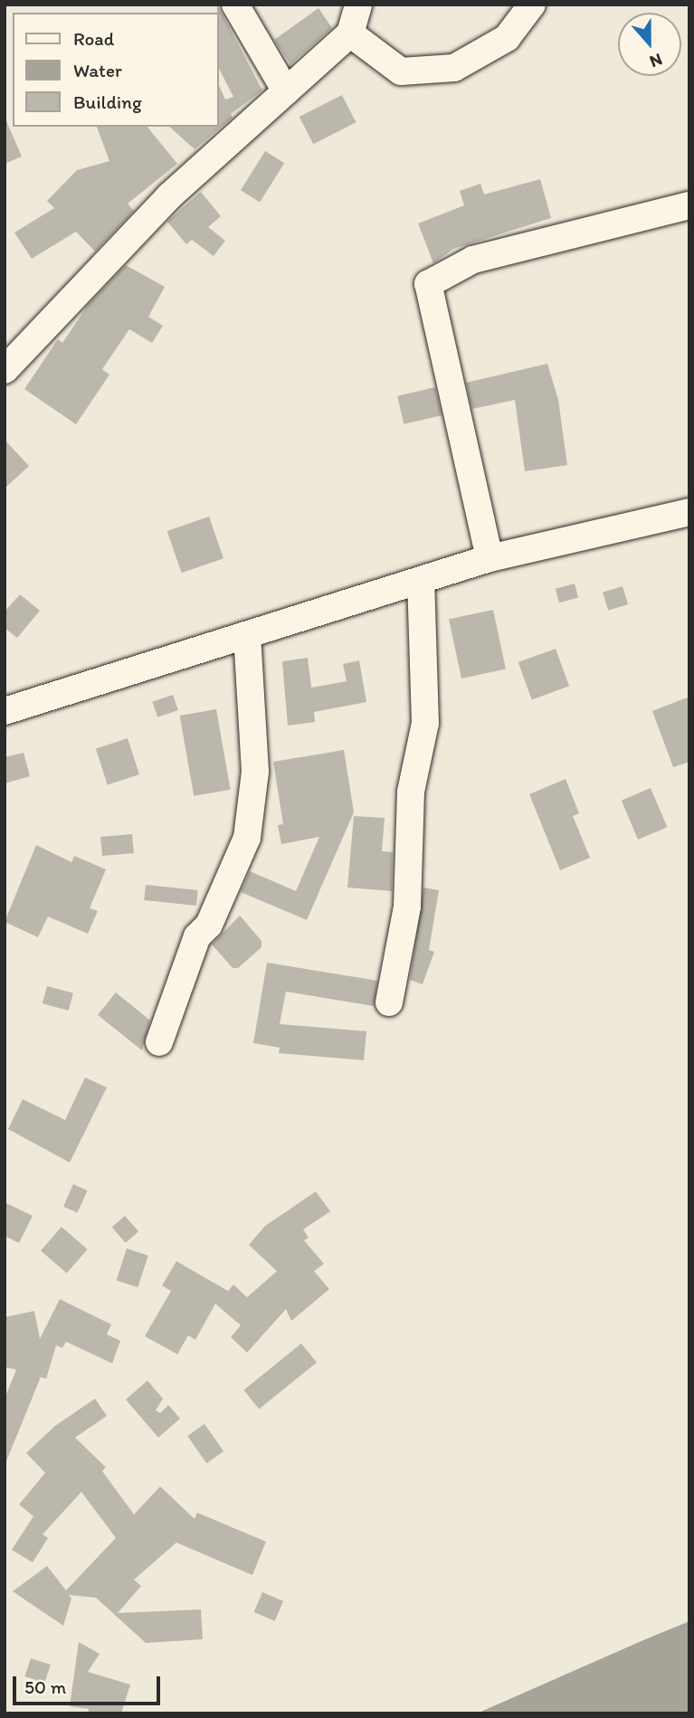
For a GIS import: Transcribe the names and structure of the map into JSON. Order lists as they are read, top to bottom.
{
  "legend": ["Road", "Water", "Building"],
  "scale_bar": "50 m",
  "north": "bottom"
}
